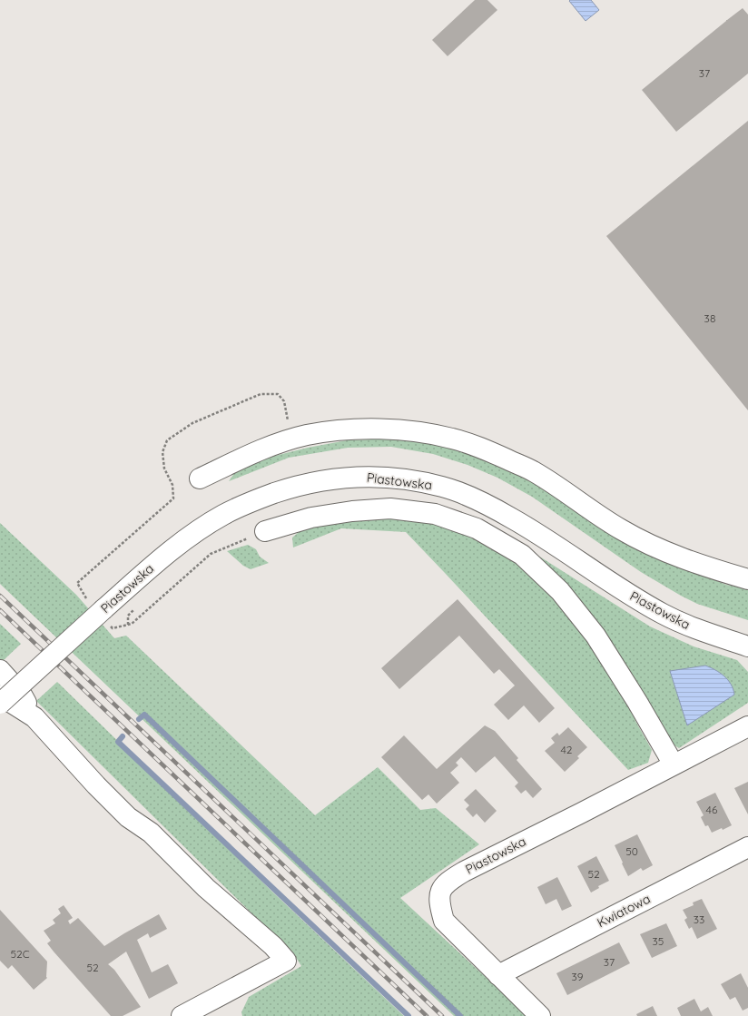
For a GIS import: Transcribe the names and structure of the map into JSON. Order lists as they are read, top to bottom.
{
  "streets": {
    "street": ["Piastowska", "Kwiatowa"]
  },
  "crossings": [
    ["Piastowska", "Kwiatowa"]
  ],
  "house_numbers": [
    "37",
    "38",
    "42",
    "46",
    "50",
    "52",
    "33",
    "35",
    "52C",
    "37",
    "52",
    "39"
  ]
}
